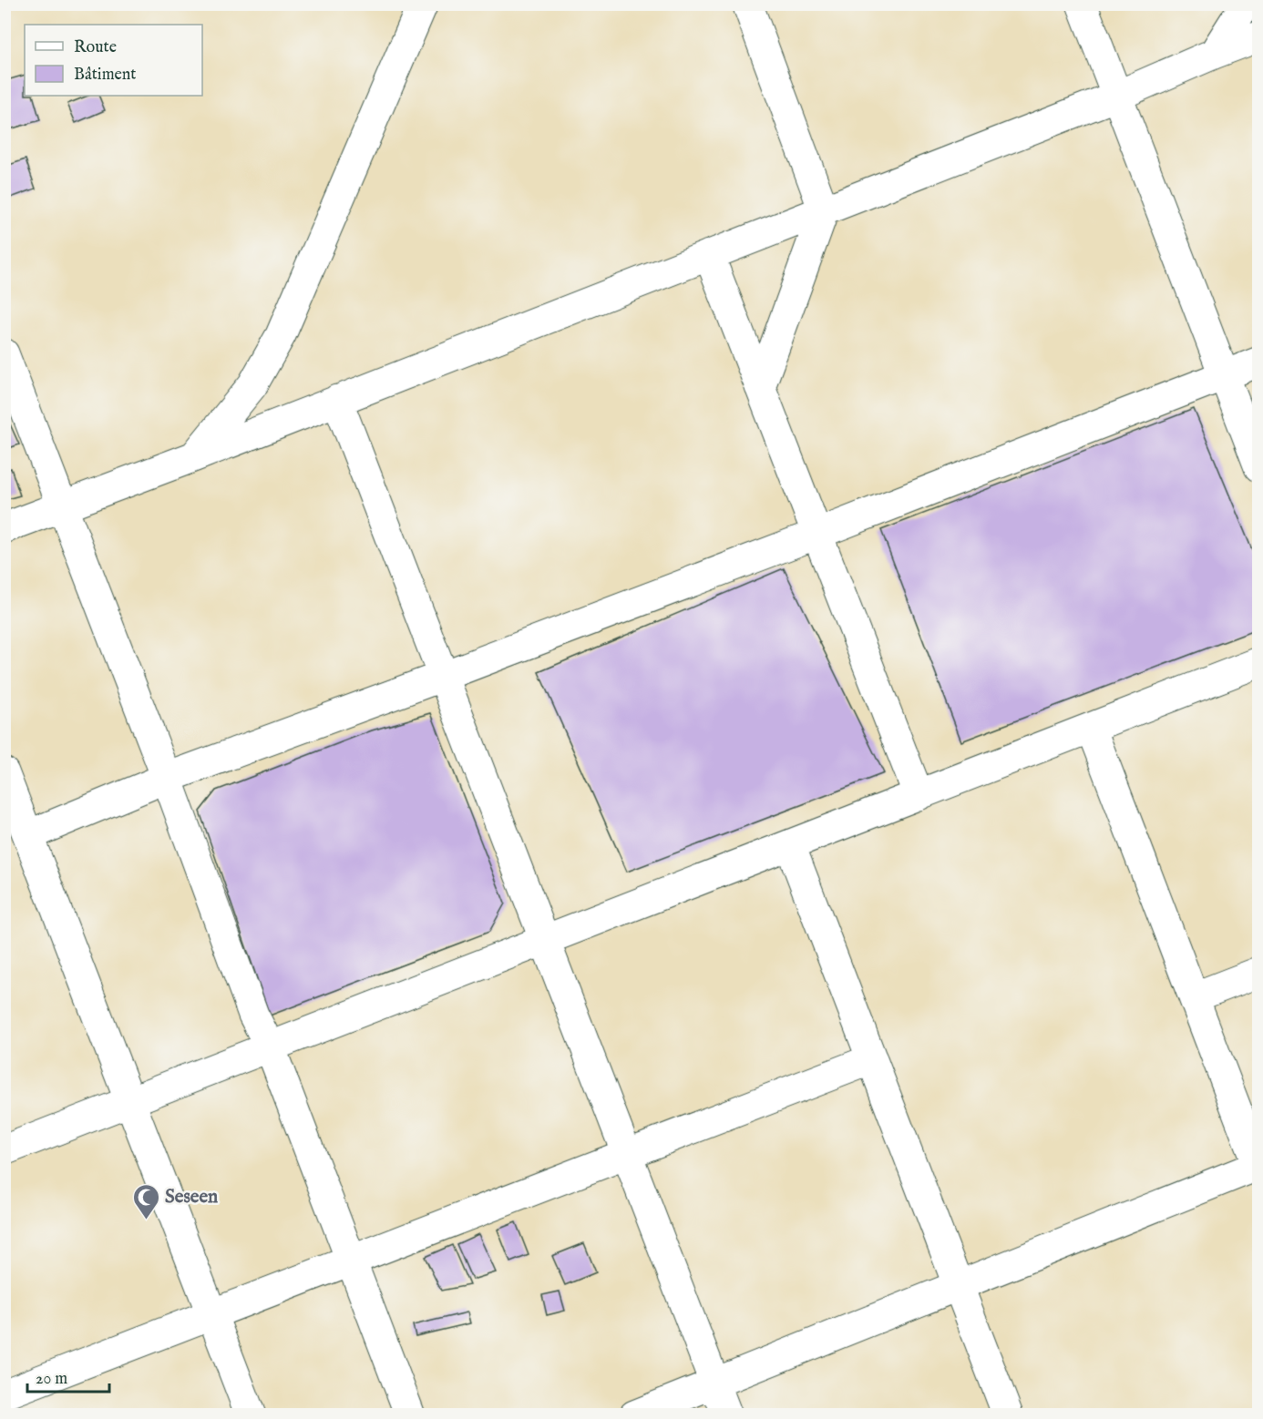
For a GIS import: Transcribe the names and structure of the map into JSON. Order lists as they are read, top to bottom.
{
  "places": {
    "mosque": ["Seseen"]
  },
  "legend": ["Route", "Bâtiment"],
  "scale_bar": "20 m"
}
